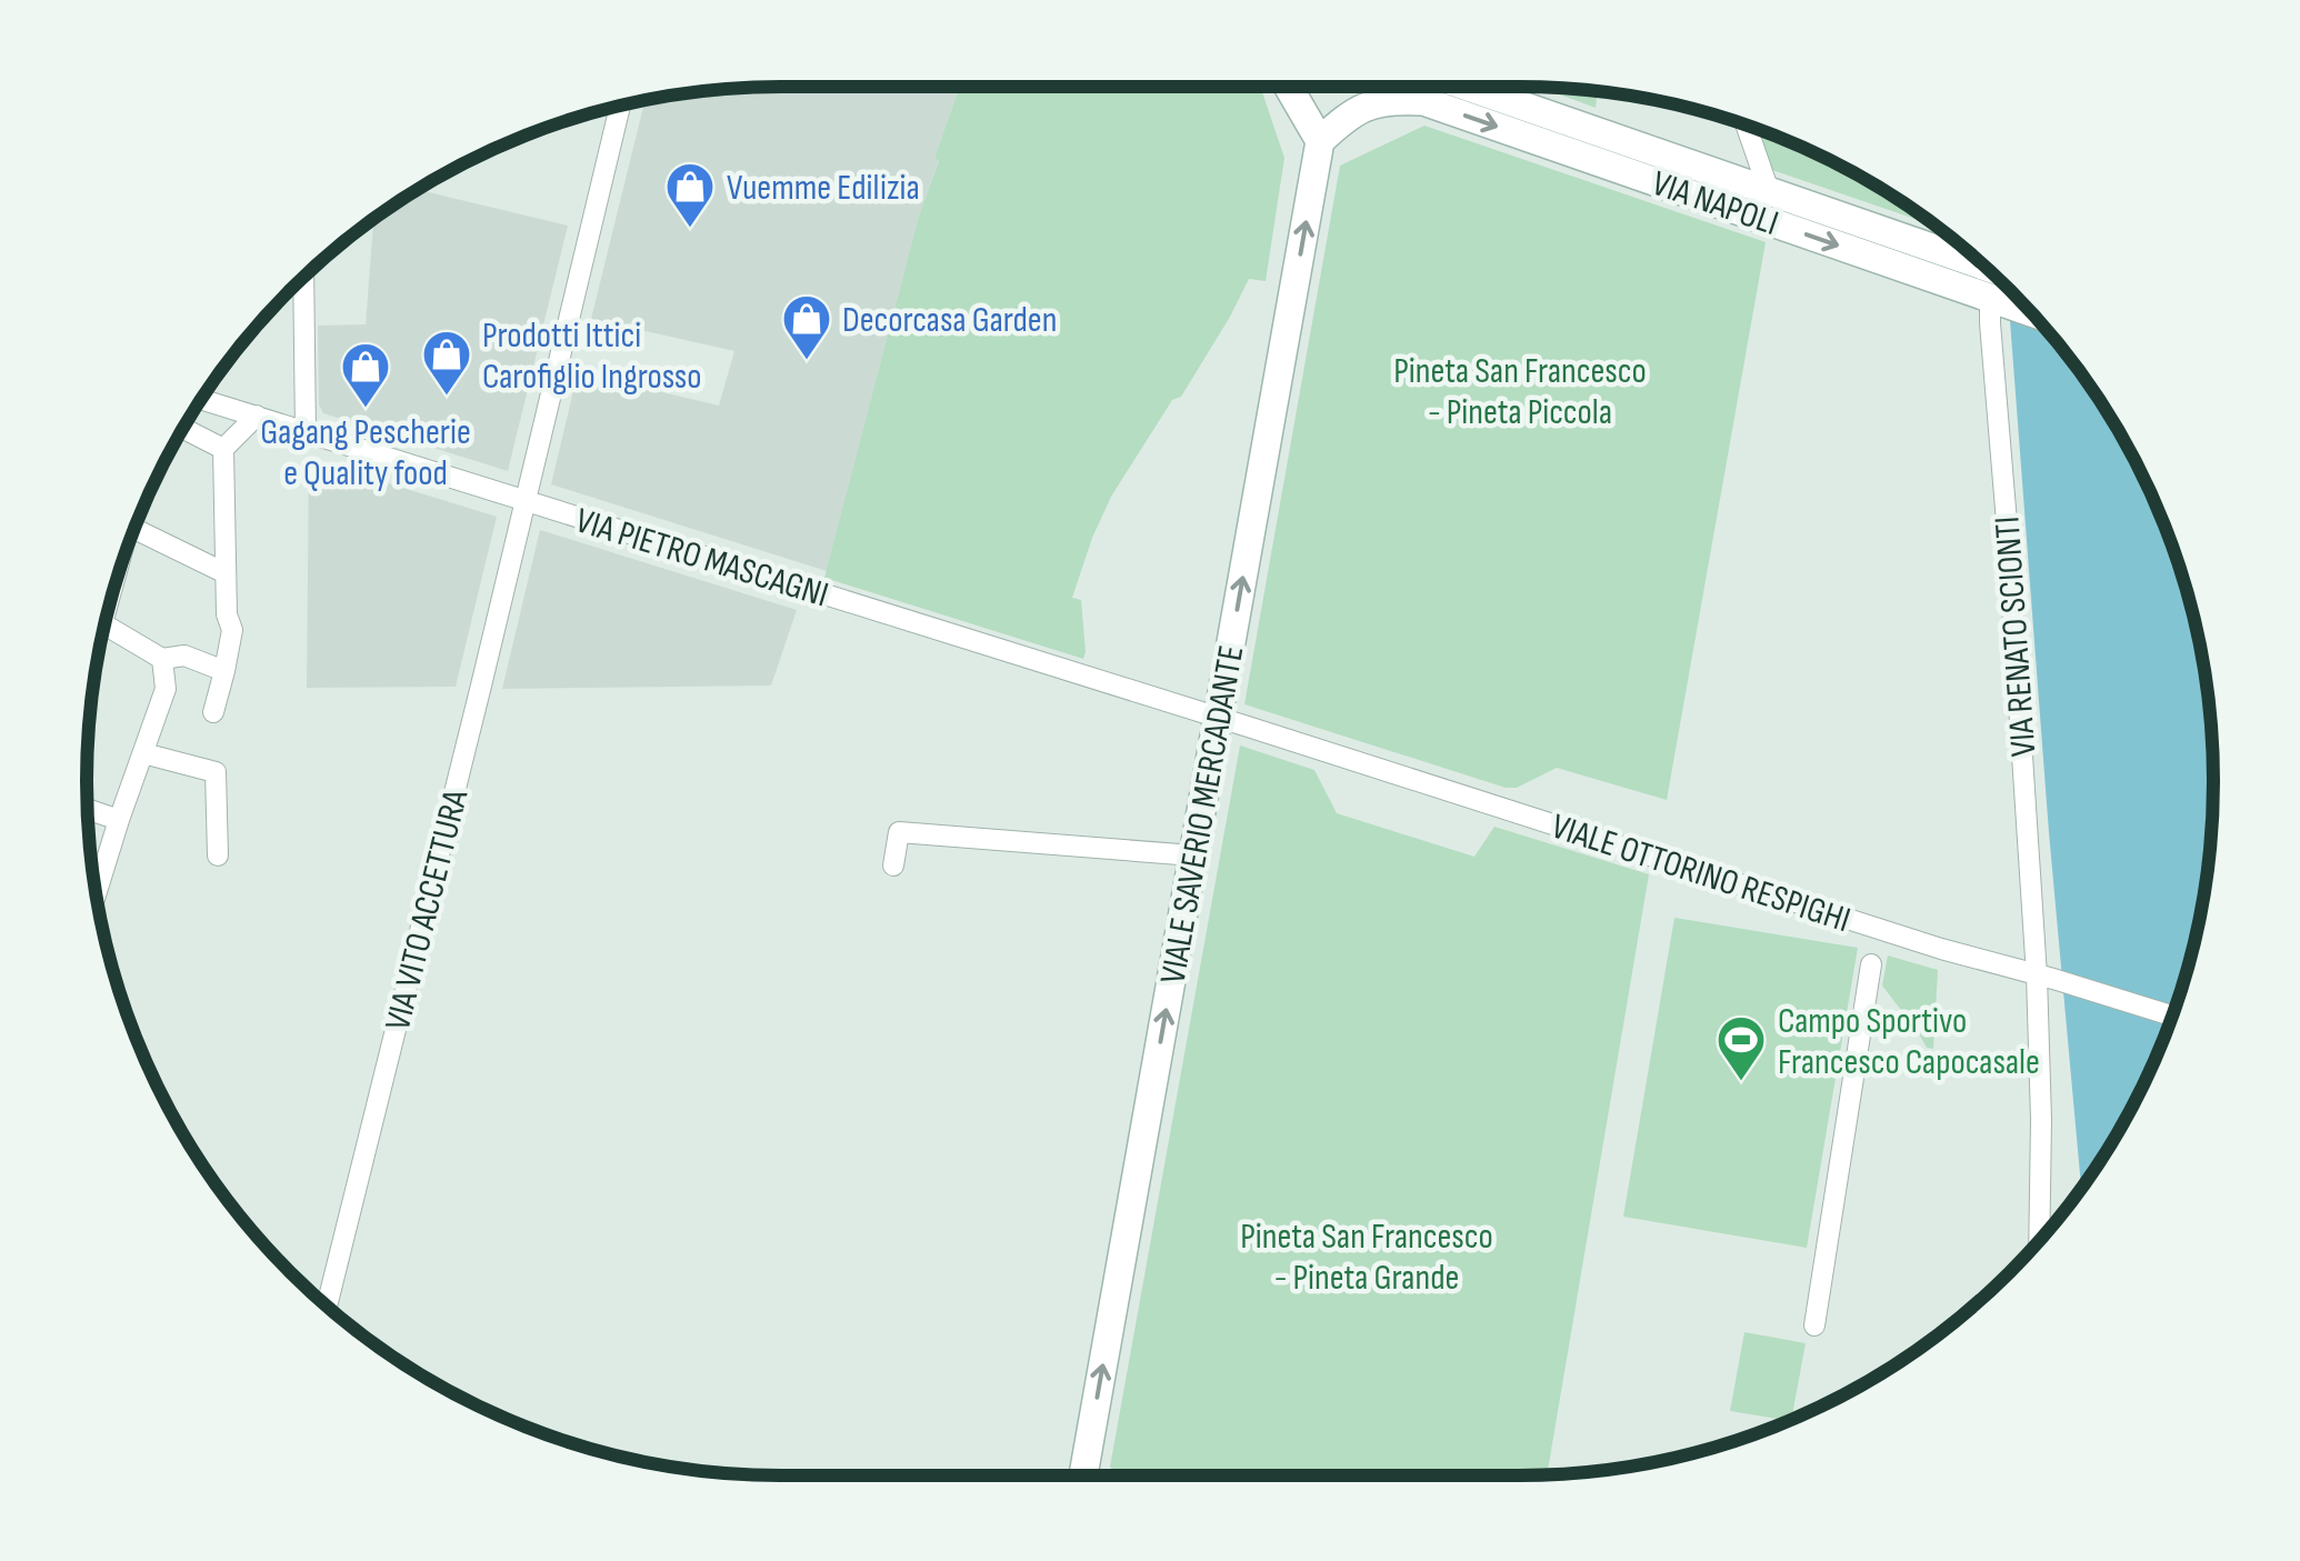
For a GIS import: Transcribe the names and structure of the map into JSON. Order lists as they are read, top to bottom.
{
  "streets": {
    "main road": ["VIA NAPOLI", "VIALE SAVERIO MERCADANTE"],
    "street": [
      "VIA PIETRO MASCAGNI",
      "VIA RENATO SCIONTI",
      "VIALE OTTORINO RESPIGHI",
      "VIA VITO ACCETTURA"
    ]
  },
  "crossings": [
    ["VIA NAPOLI", "VIA RENATO SCIONTI"],
    ["VIA PIETRO MASCAGNI", "VIALE SAVERIO MERCADANTE"],
    ["VIA PIETRO MASCAGNI", "VIALE OTTORINO RESPIGHI"],
    ["VIA PIETRO MASCAGNI", "VIA VITO ACCETTURA"],
    ["VIA RENATO SCIONTI", "VIALE OTTORINO RESPIGHI"],
    ["VIALE SAVERIO MERCADANTE", "VIALE OTTORINO RESPIGHI"]
  ],
  "one_way": ["VIALE SAVERIO MERCADANTE"],
  "parks": ["Pineta San Francesco - Pineta Piccola", "Pineta San Francesco - Pineta Grande"],
  "places": {
    "shop": [
      "Vuemme Edilizia",
      "Decorcasa Garden",
      "Prodotti Ittici Carofiglio Ingrosso",
      "Gagang Pescherie e Quality food"
    ],
    "sports": ["Campo Sportivo Francesco Capocasale"]
  }
}
